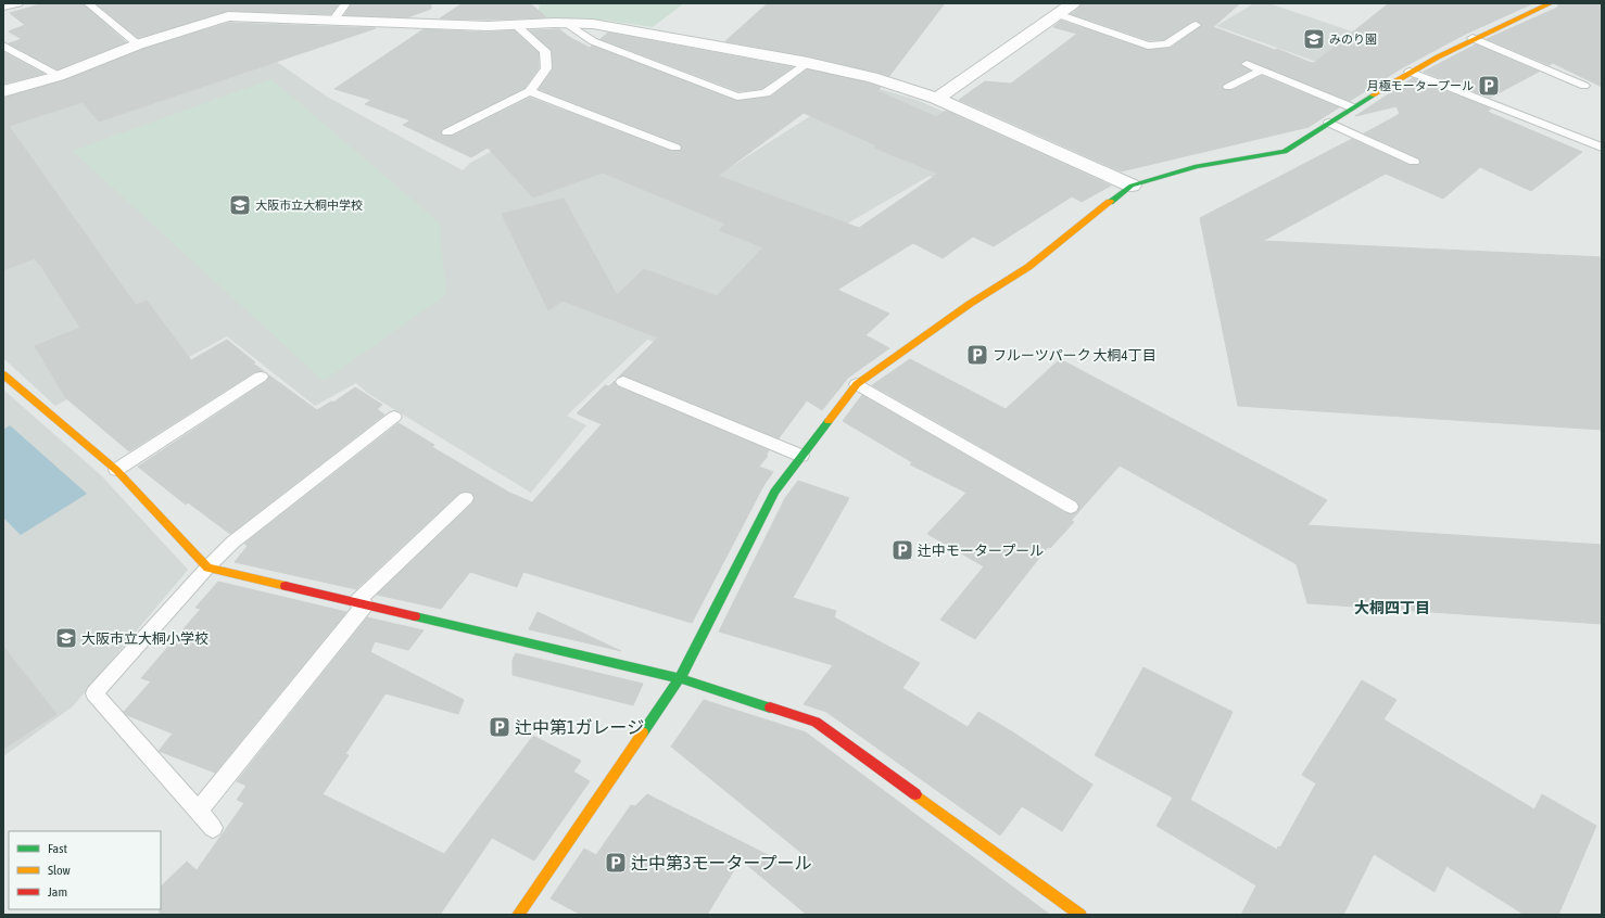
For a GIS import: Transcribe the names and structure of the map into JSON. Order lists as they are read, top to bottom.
{
  "districts": ["大桐四丁目"],
  "places": {
    "school or university": ["みのり園", "大阪市立大桐中学校", "大阪市立大桐小学校"],
    "parking": [
      "月極モータープール",
      "フルーツパーク 大桐4丁目",
      "辻中モータープール",
      "辻中第1ガレージ",
      "辻中第3モータープール"
    ]
  },
  "legend": ["Fast", "Slow", "Jam"]
}
